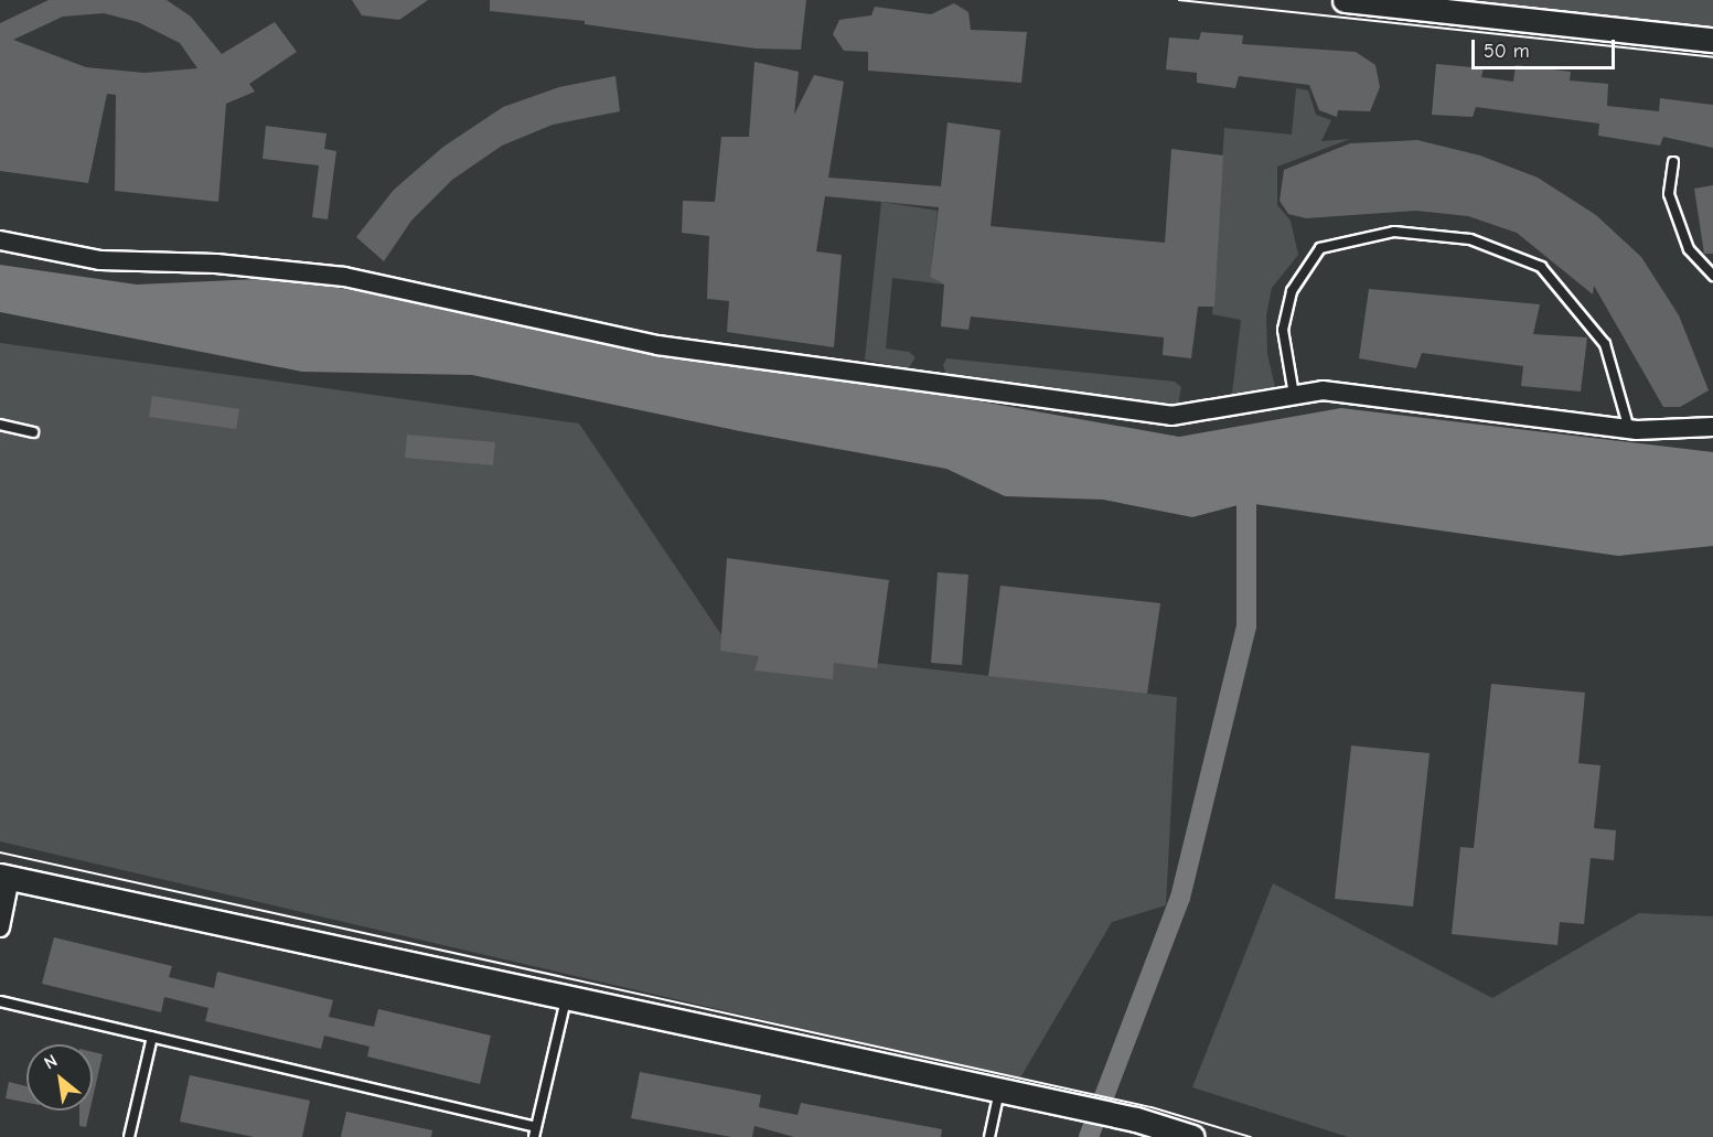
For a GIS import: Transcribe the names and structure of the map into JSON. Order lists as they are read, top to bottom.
{
  "scale_bar": "50 m",
  "north": "top left"
}
